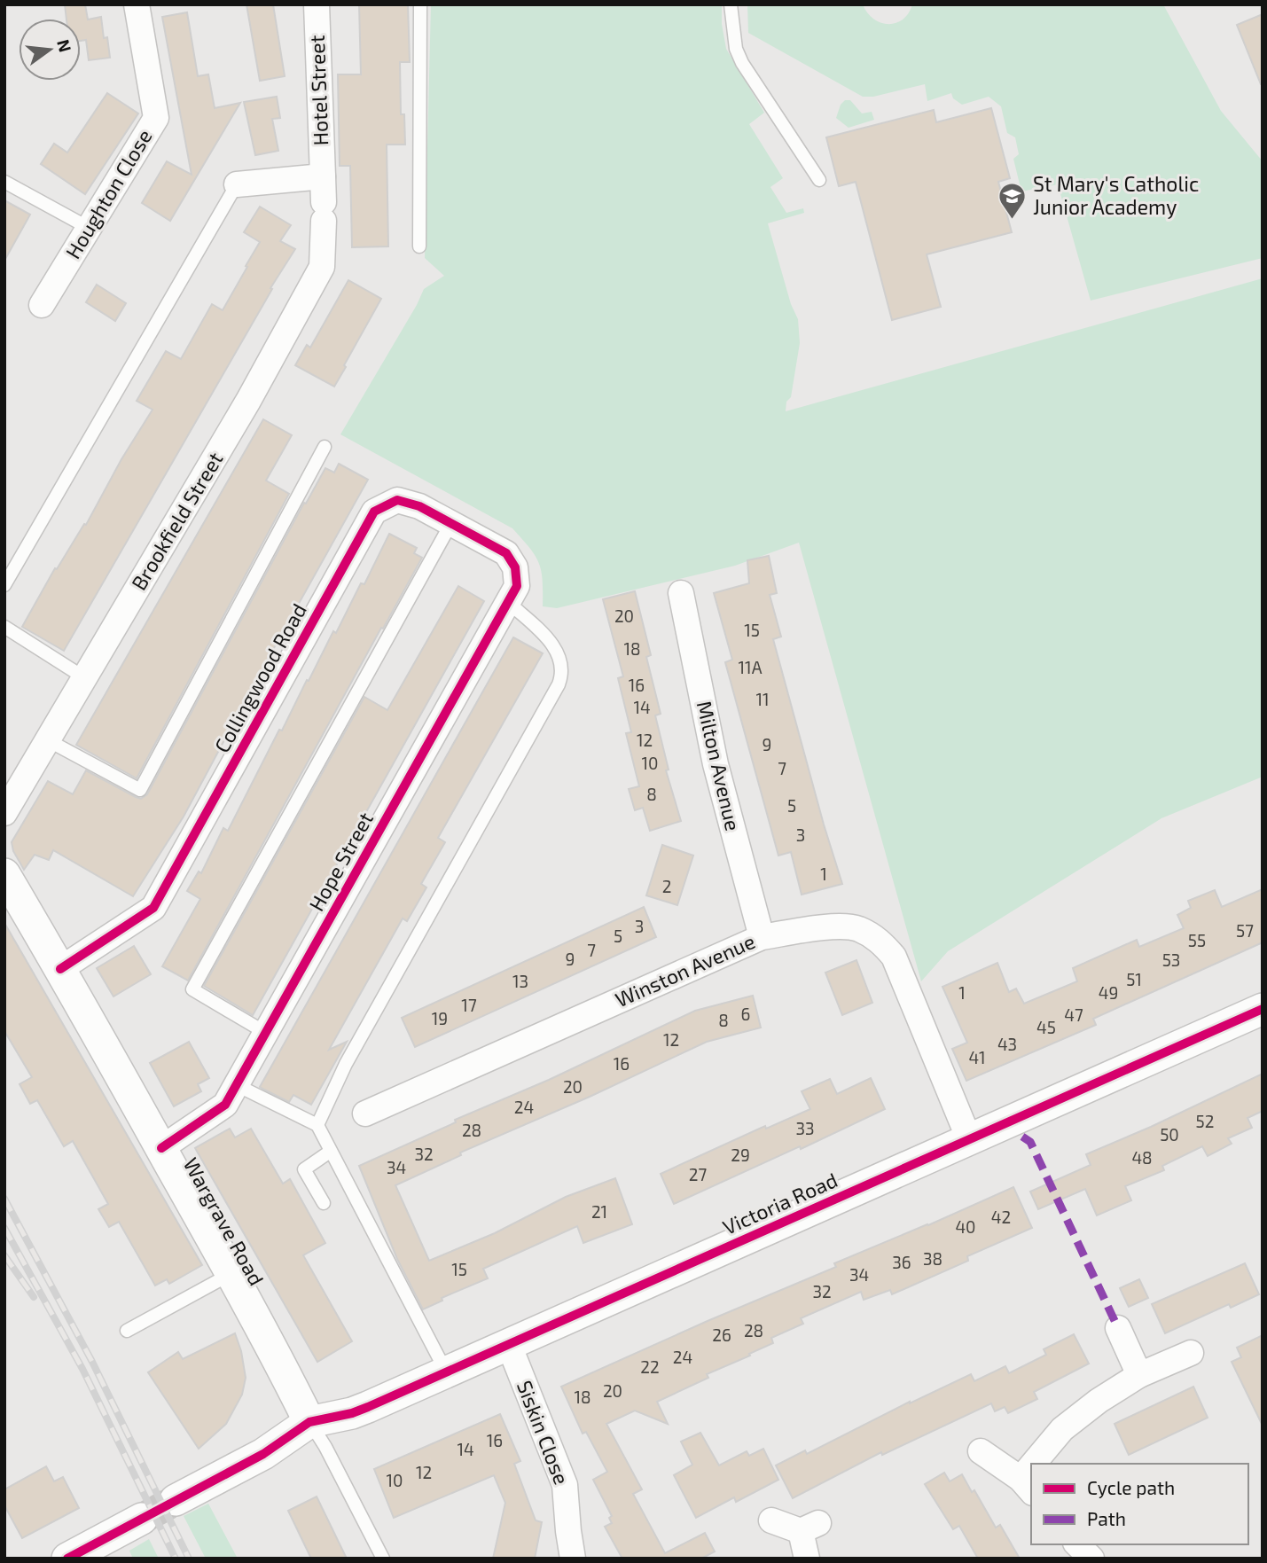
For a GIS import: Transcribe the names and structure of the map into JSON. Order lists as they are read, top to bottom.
{
  "streets": {
    "street": [
      "Hotel Street",
      "Houghton Close",
      "Brookfield Street",
      "Collingwood Road",
      "Milton Avenue",
      "Hope Street",
      "Winston Avenue",
      "Victoria Road",
      "Wargrave Road",
      "Siskin Close"
    ]
  },
  "crossings": [
    ["Hotel Street", "Brookfield Street"],
    ["Collingwood Road", "Hope Street"],
    ["Collingwood Road", "Wargrave Road"],
    ["Milton Avenue", "Winston Avenue"],
    ["Hope Street", "Wargrave Road"],
    ["Winston Avenue", "Victoria Road"],
    ["Victoria Road", "Wargrave Road"],
    ["Victoria Road", "Siskin Close"]
  ],
  "places": {
    "school or university": ["St Mary's Catholic Junior Academy"]
  },
  "house_numbers": [
    "20",
    "15",
    "18",
    "11A",
    "16",
    "11",
    "14",
    "12",
    "9",
    "10",
    "7",
    "8",
    "5",
    "3",
    "1",
    "2",
    "3",
    "57",
    "5",
    "55",
    "7",
    "9",
    "53",
    "51",
    "13",
    "1",
    "49",
    "17",
    "6",
    "47",
    "19",
    "8",
    "45",
    "12",
    "43",
    "41",
    "16",
    "20",
    "24",
    "52",
    "33",
    "28",
    "50",
    "32",
    "29",
    "48",
    "34",
    "27",
    "21",
    "42",
    "40",
    "38",
    "36",
    "15",
    "34",
    "32",
    "28",
    "26",
    "24",
    "22",
    "20",
    "18",
    "16",
    "14",
    "12",
    "10"
  ],
  "legend": ["Cycle path", "Path"],
  "north": "right"
}
